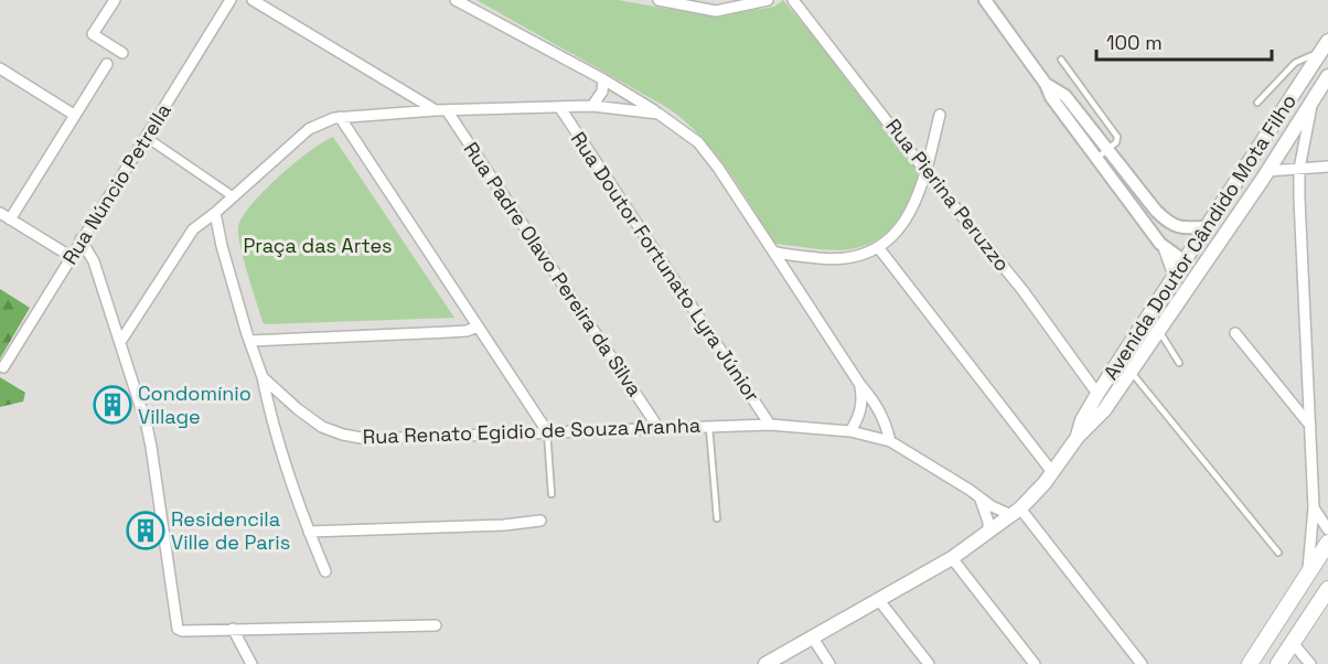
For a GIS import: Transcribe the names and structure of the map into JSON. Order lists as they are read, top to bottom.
{
  "streets": {
    "main road": ["Avenida Doutor Cândido Mota Filho"],
    "street": [
      "Rua Núncio Petrella",
      "Rua Pierina Peruzzo",
      "Rua Doutor Fortunato Lyra Júnior",
      "Rua Padre Olavo Pereira da Silva",
      "Rua Renato Egidio de Souza Aranha"
    ]
  },
  "crossings": [
    ["Rua Pierina Peruzzo", "Avenida Doutor Cândido Mota Filho"],
    ["Avenida Doutor Cândido Mota Filho", "Rua Renato Egidio de Souza Aranha"],
    ["Rua Doutor Fortunato Lyra Júnior", "Rua Renato Egidio de Souza Aranha"],
    ["Rua Padre Olavo Pereira da Silva", "Rua Renato Egidio de Souza Aranha"]
  ],
  "parks": ["Praça das Artes"],
  "places": {
    "building": ["Condomínio Village", "Residencila Ville de Paris"]
  },
  "scale_bar": "100 m"
}
